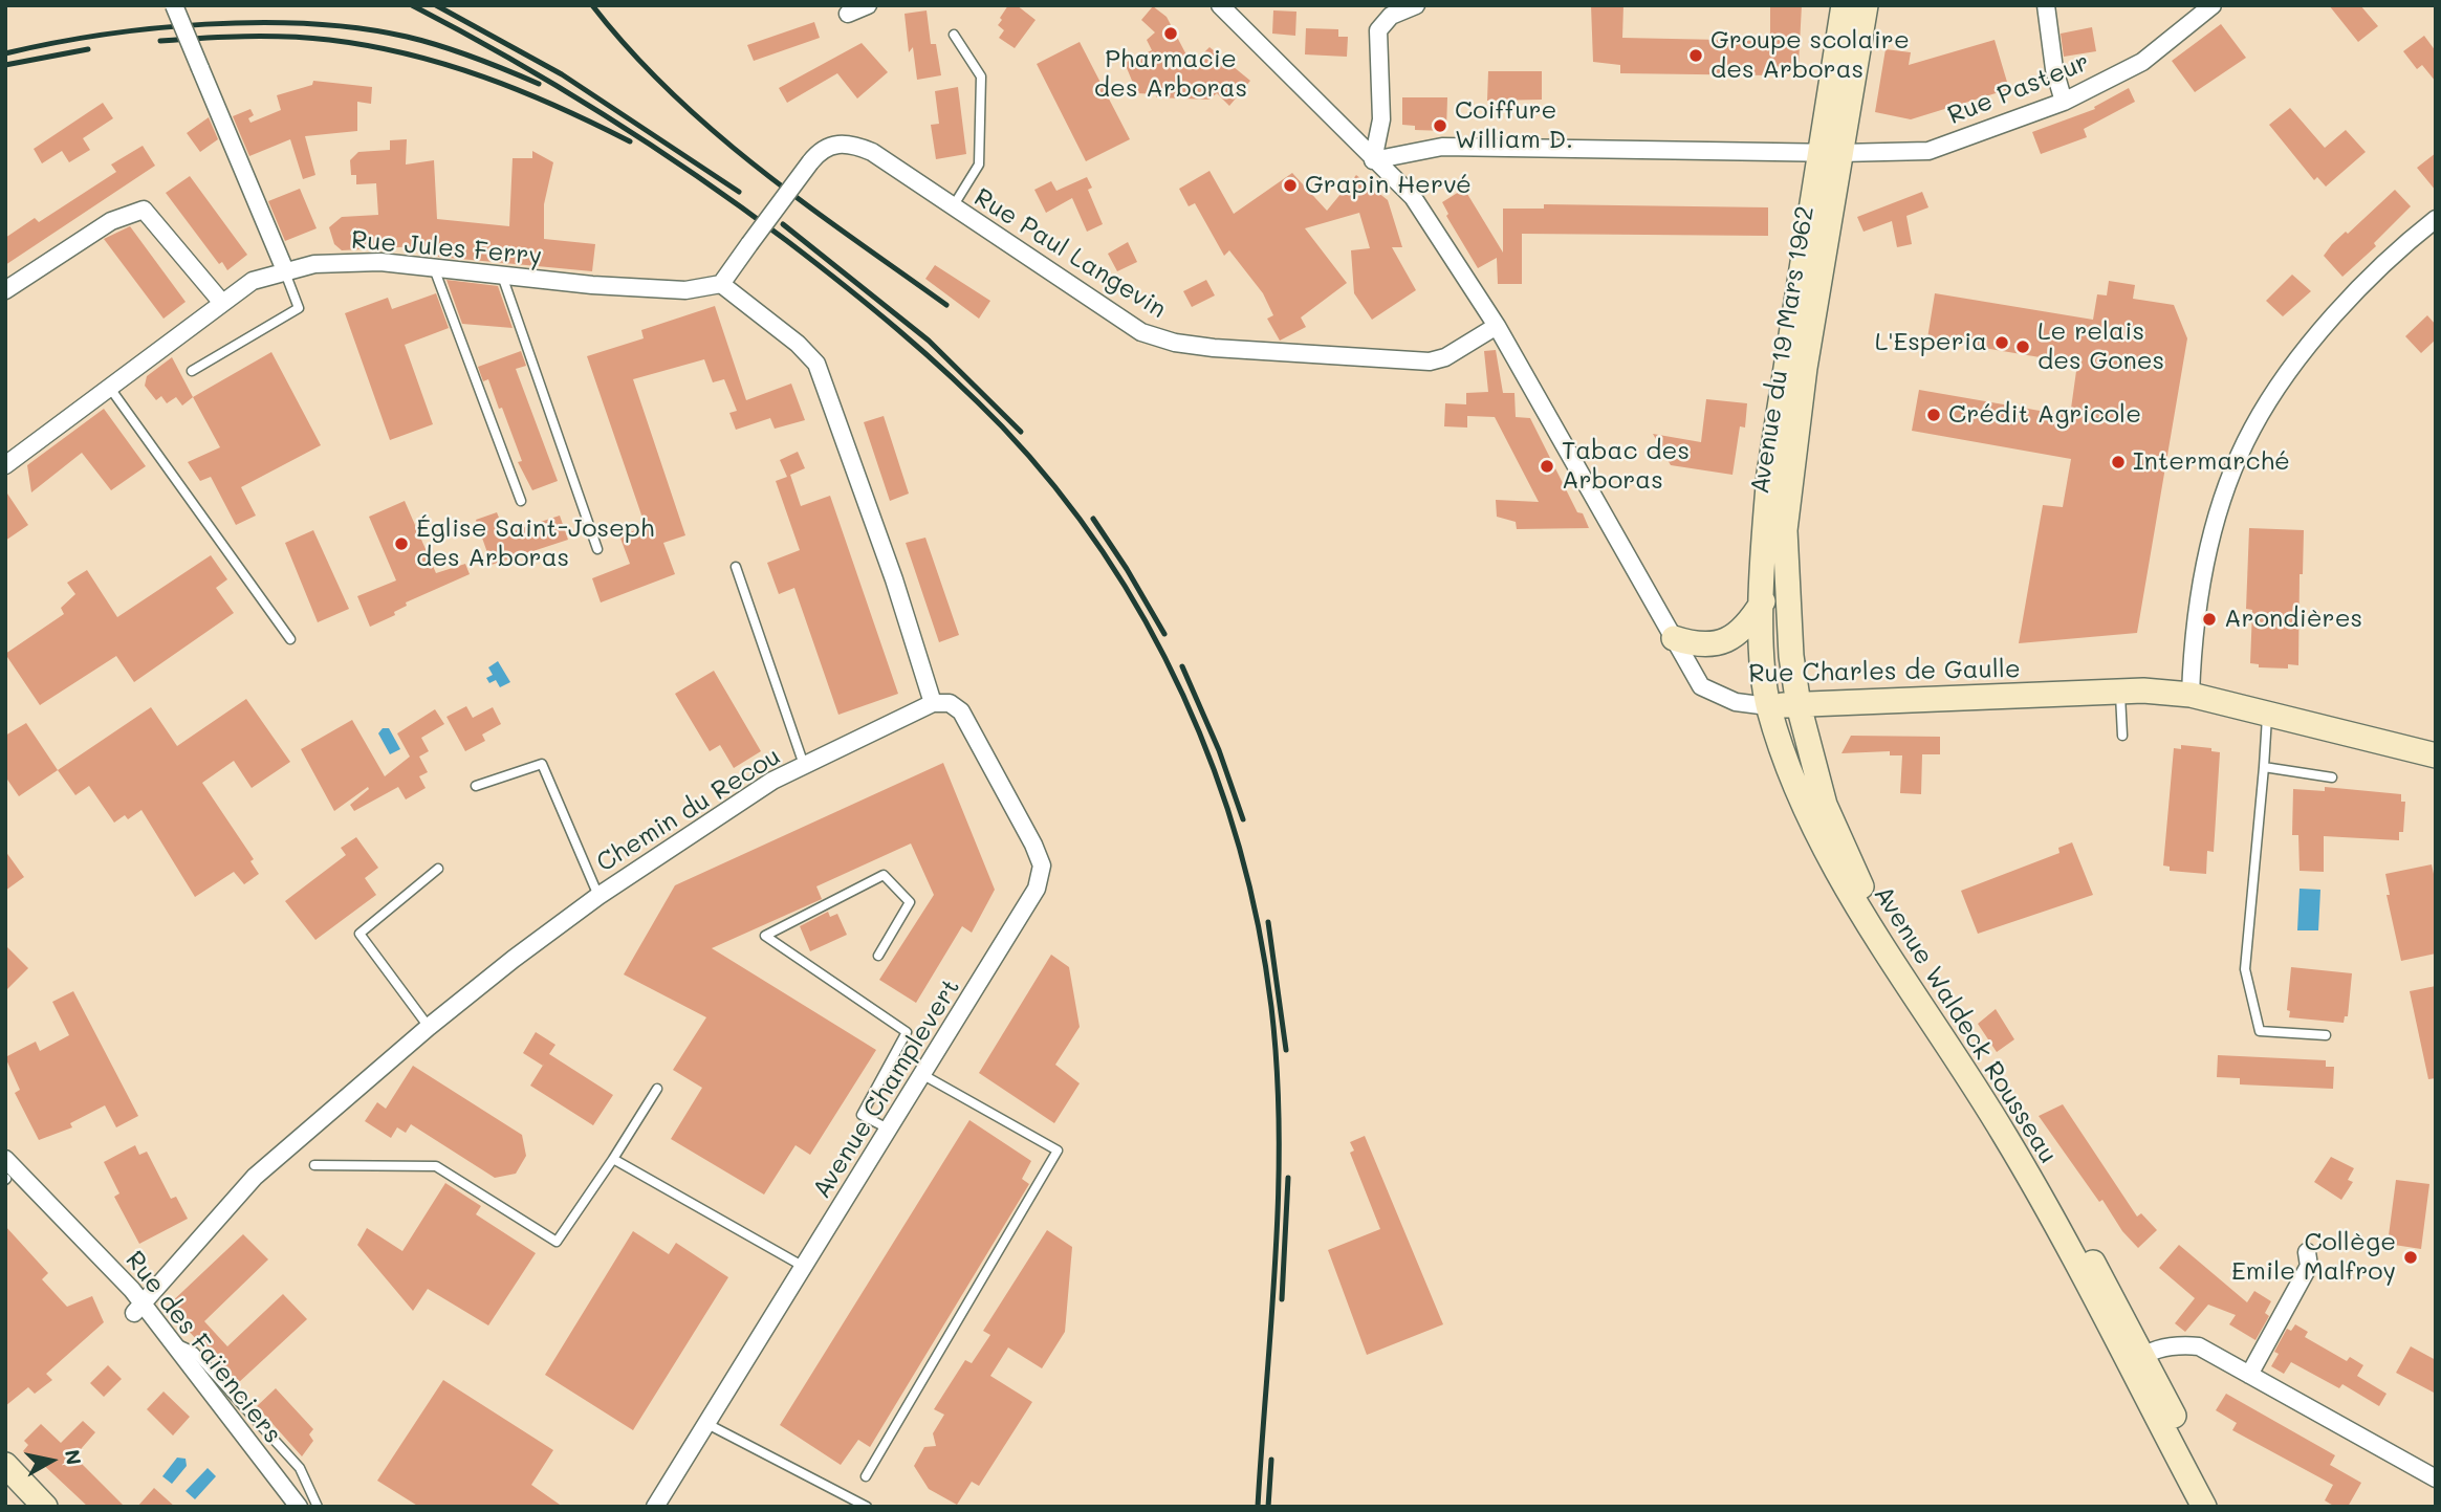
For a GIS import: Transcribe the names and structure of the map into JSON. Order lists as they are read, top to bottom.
{
  "streets": {
    "main road": ["Avenue du 19 Mars 1962", "Rue Charles de Gaulle", "Avenue Waldeck Rousseau"],
    "street": [
      "Rue Pasteur",
      "Rue Jules Ferry",
      "Rue Paul Langevin",
      "Chemin du Recou",
      "Avenue Champlevert",
      "Rue des Faïenciers"
    ]
  },
  "crossings": [
    ["Rue Pasteur", "Avenue du 19 Mars 1962"],
    ["Rue Pasteur", "Rue Charles de Gaulle"],
    ["Rue Jules Ferry", "Rue Paul Langevin"],
    ["Rue Paul Langevin", "Rue Charles de Gaulle"],
    ["Avenue du 19 Mars 1962", "Rue Charles de Gaulle"],
    ["Avenue du 19 Mars 1962", "Avenue Waldeck Rousseau"],
    ["Rue Charles de Gaulle", "Avenue Waldeck Rousseau"],
    ["Chemin du Recou", "Avenue Champlevert"],
    ["Chemin du Recou", "Rue des Faïenciers"]
  ],
  "places": [
    "Pharmacie des Arboras",
    "Groupe scolaire des Arboras",
    "Coiffure William D.",
    "Grapin Hervé",
    "L'Esperia",
    "Le relais des Gones",
    "Crédit Agricole",
    "Intermarché",
    "Tabac des Arboras",
    "Église Saint-Joseph des Arboras",
    "Arondières",
    "Collège Emile Malfroy"
  ],
  "north": "right"
}
